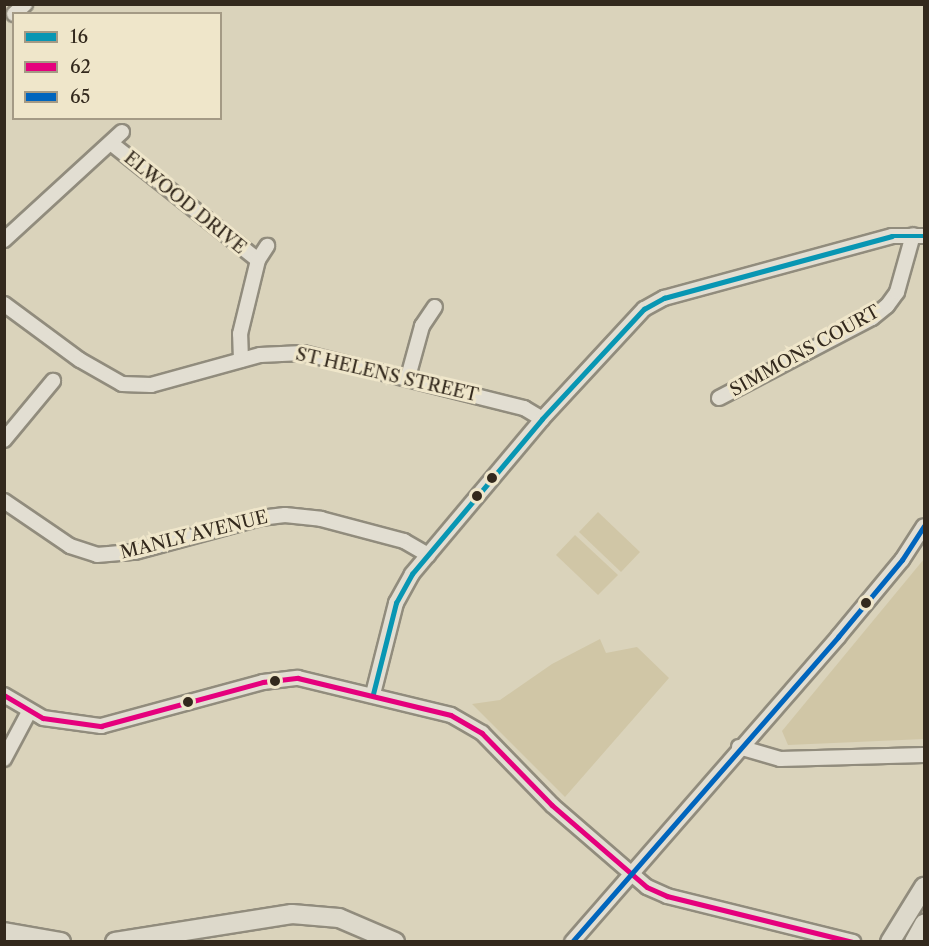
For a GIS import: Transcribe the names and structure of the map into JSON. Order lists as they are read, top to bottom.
{
  "streets": {
    "street": [
      "ELWOOD DRIVE",
      "SIMMONS COURT",
      "ST HELENS STREET",
      "MANLY AVENUE"
    ]
  },
  "crossings": [
    ["ELWOOD DRIVE", "ST HELENS STREET"]
  ],
  "lines": ["transit line 16", "transit line 65", "transit line 62"],
  "legend": ["16", "62", "65"]
}
